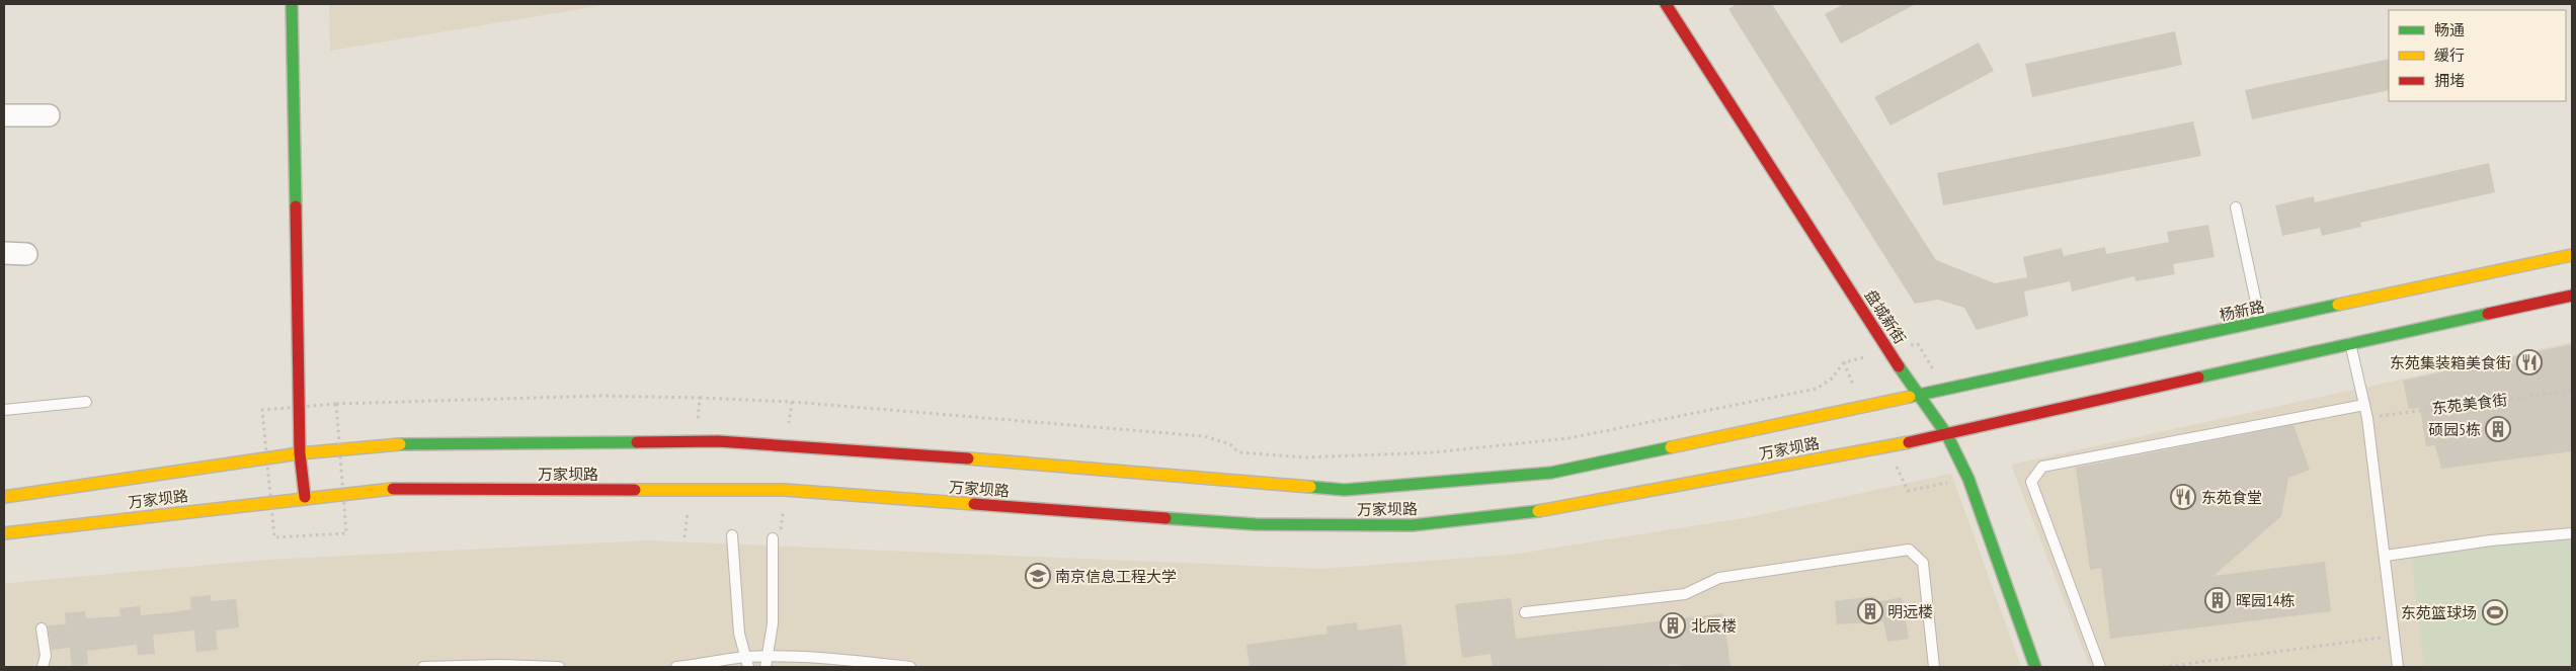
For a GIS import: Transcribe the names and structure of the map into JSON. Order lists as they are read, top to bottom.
{
  "streets": {
    "main road": ["杨新路", "盘城新街", "万家坝路"],
    "path": ["东苑美食街"]
  },
  "crossings": [
    ["杨新路", "盘城新街"],
    ["杨新路", "万家坝路"],
    ["盘城新街", "万家坝路"]
  ],
  "places": {
    "restaurant": ["东苑集装箱美食街", "东苑食堂"],
    "building": [
      "硕园5栋",
      "晖园14栋",
      "明远楼",
      "北辰楼"
    ],
    "school or university": ["南京信息工程大学"],
    "sports": ["东苑篮球场"]
  },
  "legend": ["畅通", "缓行", "拥堵"]
}
